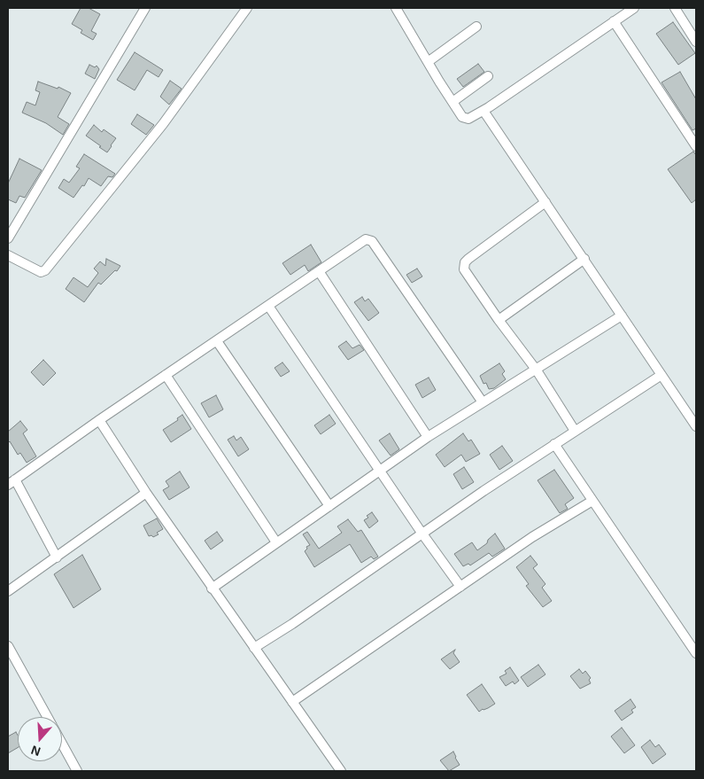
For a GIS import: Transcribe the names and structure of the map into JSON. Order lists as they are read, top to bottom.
{
  "north": "bottom"
}
